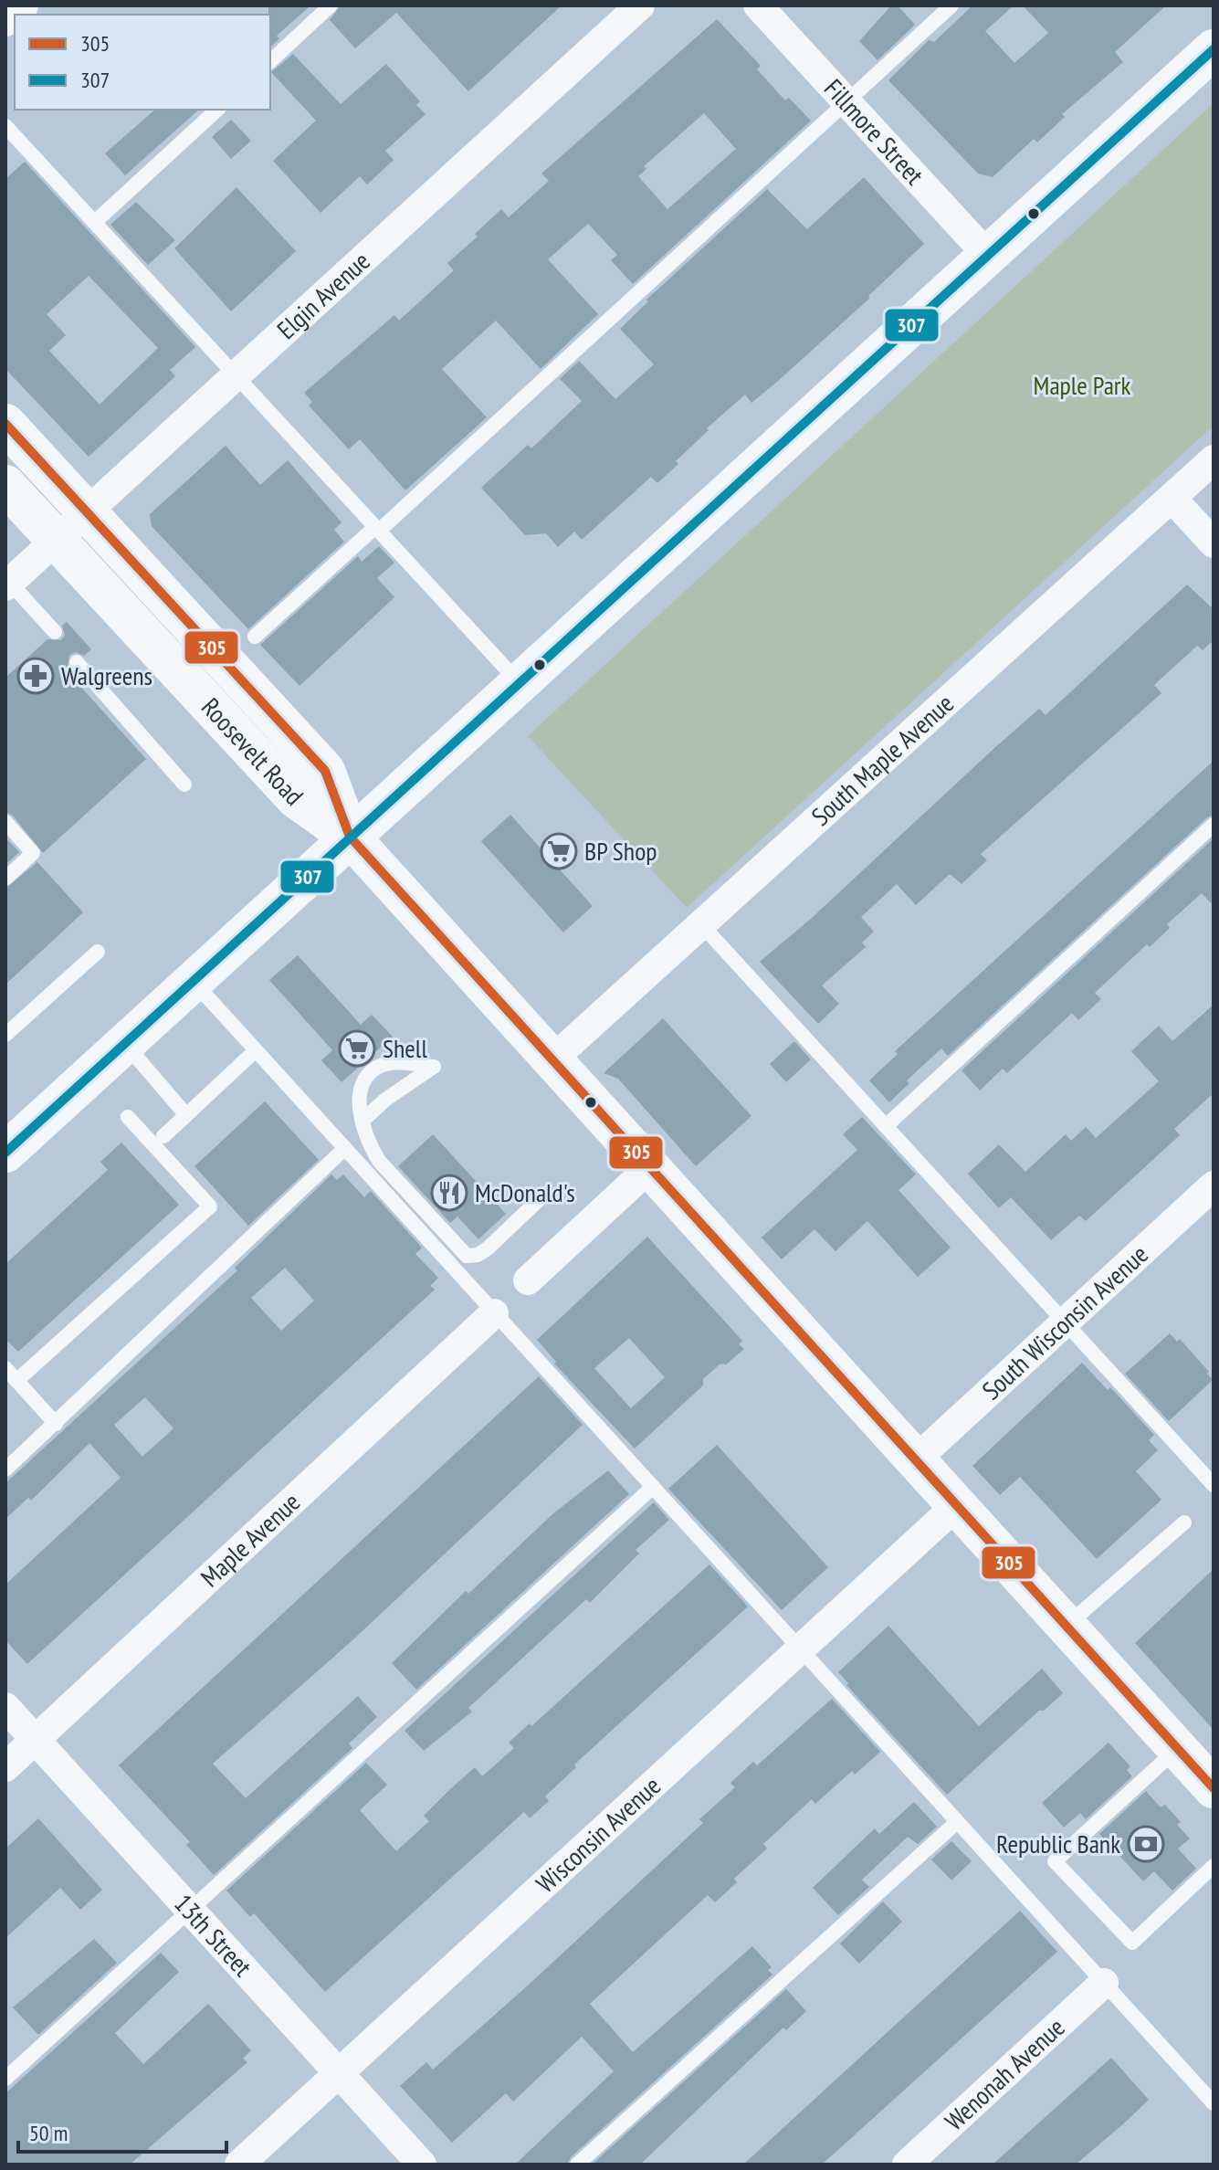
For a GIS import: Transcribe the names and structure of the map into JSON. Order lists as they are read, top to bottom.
{
  "streets": {
    "main road": ["Roosevelt Road"],
    "street": [
      "Fillmore Street",
      "Elgin Avenue",
      "South Maple Avenue",
      "South Wisconsin Avenue",
      "Maple Avenue",
      "Wisconsin Avenue",
      "13th Street",
      "Wenonah Avenue"
    ]
  },
  "crossings": [
    ["Elgin Avenue", "Roosevelt Road"],
    ["Maple Avenue", "13th Street"],
    ["Wisconsin Avenue", "13th Street"]
  ],
  "parks": ["Maple Park"],
  "places": {
    "pharmacy": ["Walgreens"],
    "supermarket": ["BP Shop", "Shell"],
    "restaurant": ["McDonald's"],
    "bank": ["Republic Bank"]
  },
  "lines": ["transit line 307", "transit line 305"],
  "legend": ["305", "307"],
  "scale_bar": "50 m"
}
